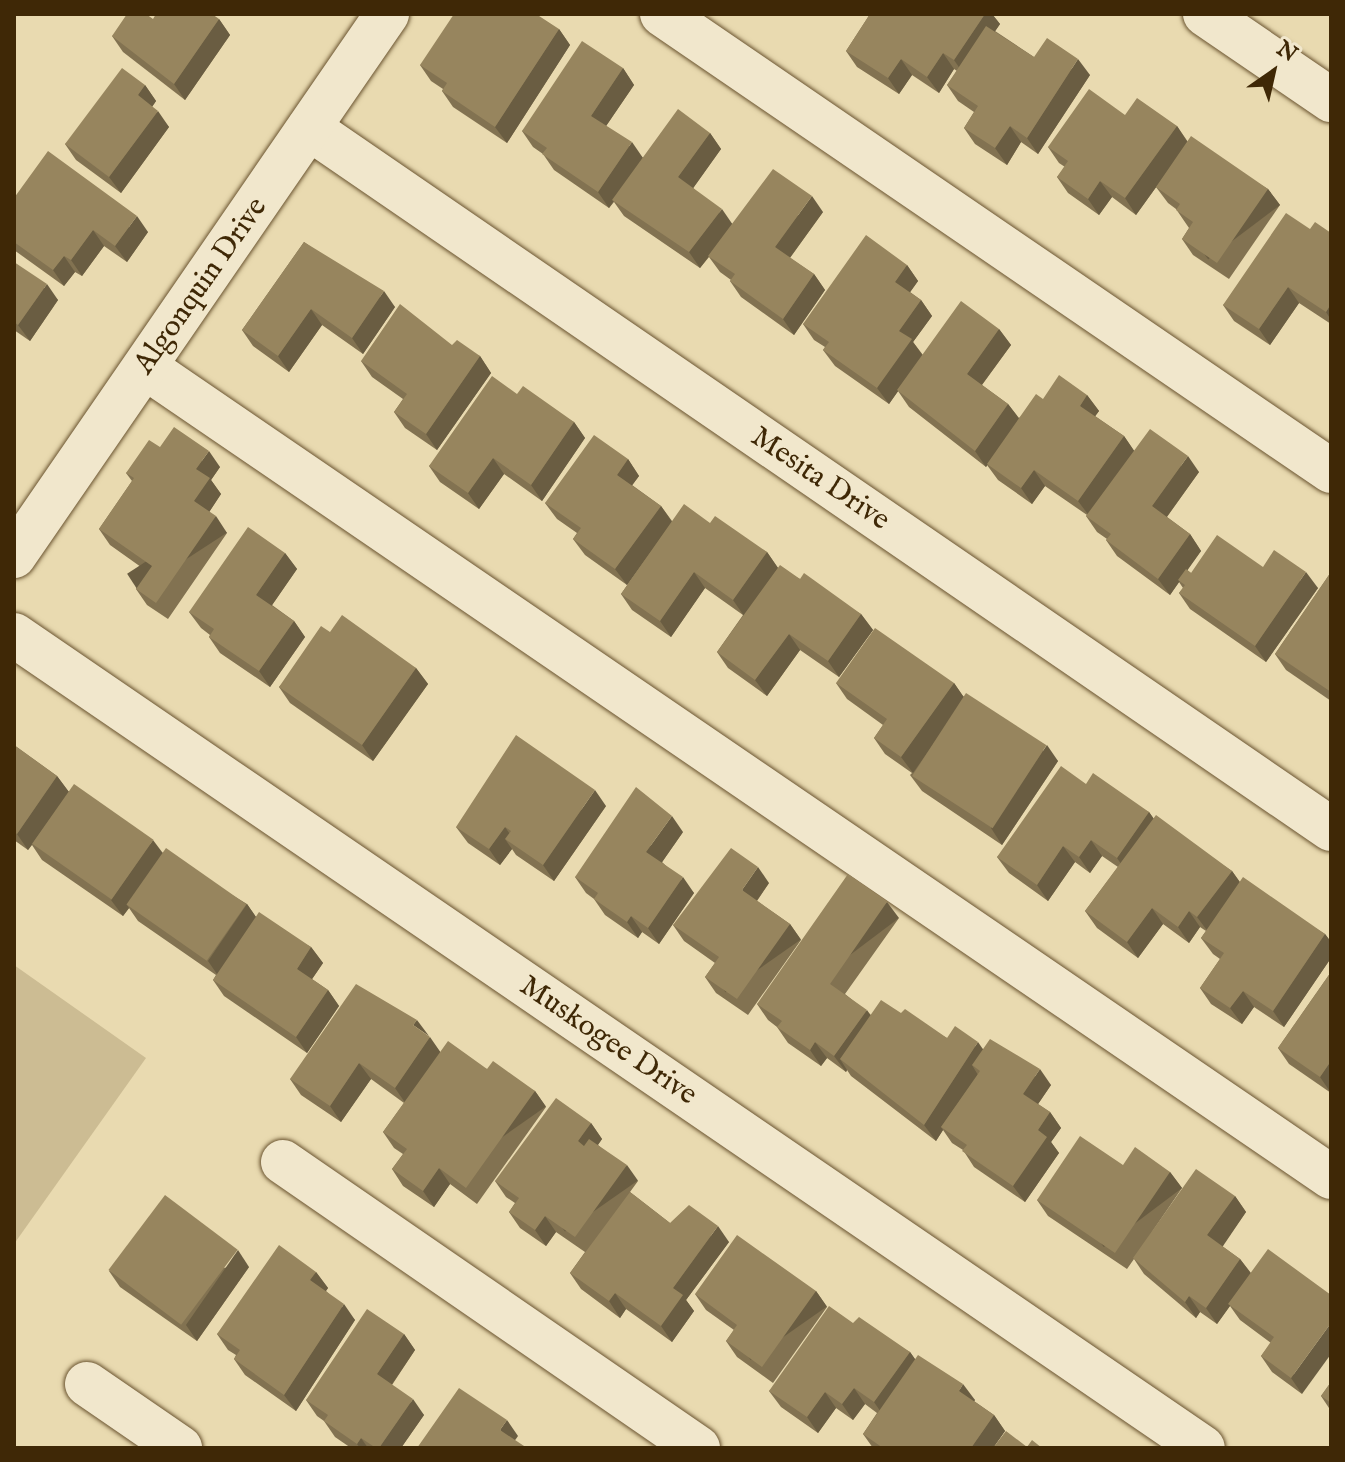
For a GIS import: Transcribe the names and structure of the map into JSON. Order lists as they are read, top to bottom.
{
  "streets": {
    "street": ["Algonquin Drive", "Mesita Drive", "Muskogee Drive"]
  },
  "crossings": [
    ["Algonquin Drive", "Mesita Drive"]
  ],
  "north": "top right"
}
